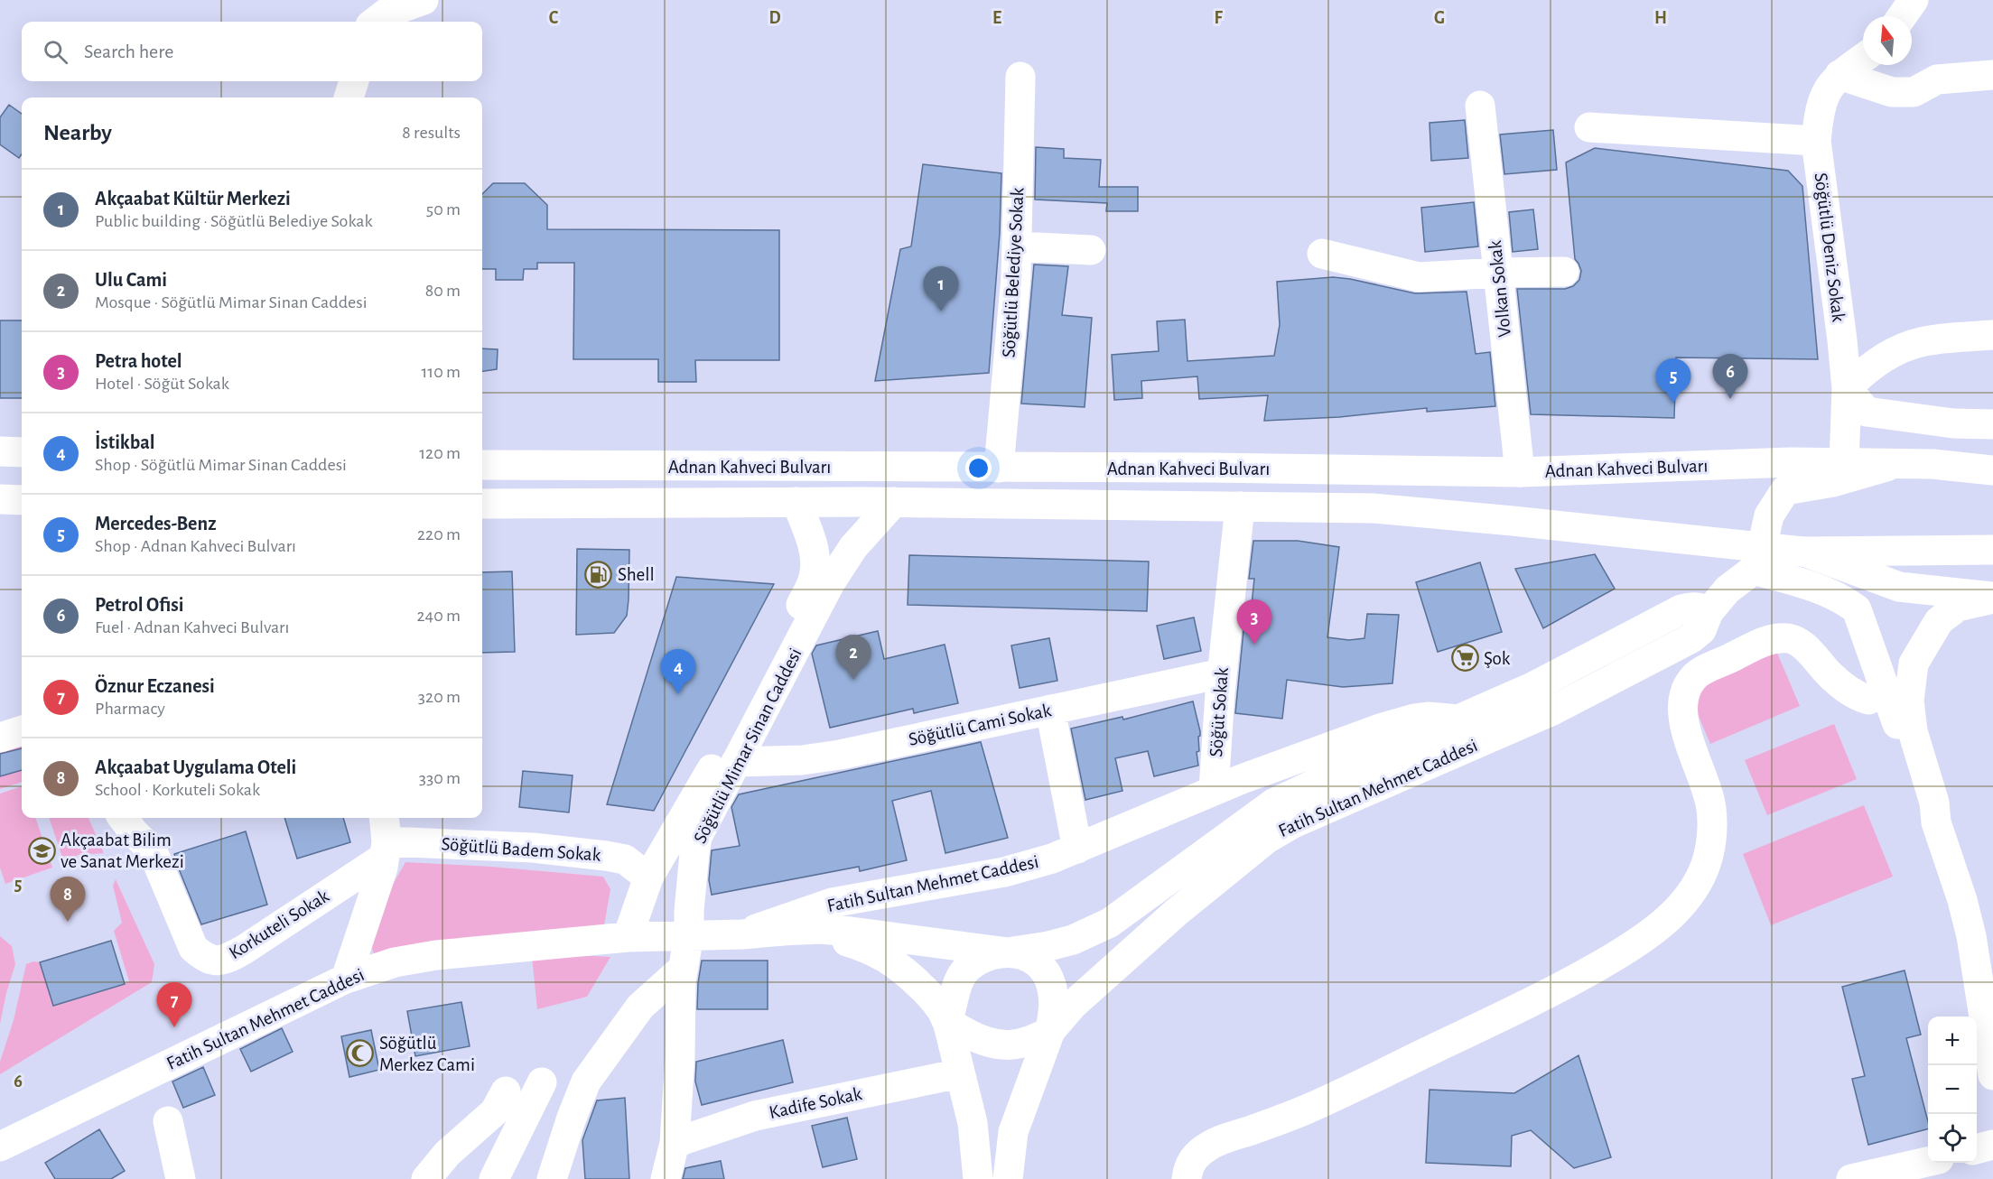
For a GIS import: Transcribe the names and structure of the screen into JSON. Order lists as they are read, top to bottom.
{
  "streets": {
    "main road": [
      "Söğütlü Deniz Sokak",
      "Söğütlü Belediye Sokak",
      "Volkan Sokak",
      "Adnan Kahveci Bulvarı",
      "Söğüt Sokak",
      "Söğütlü Cami Sokak",
      "Söğütlü Mimar Sinan Caddesi",
      "Fatih Sultan Mehmet Caddesi",
      "Söğütlü Badem Sokak",
      "Korkuteli Sokak",
      "Kadife Sokak"
    ]
  },
  "crossings": [
    ["Söğütlü Deniz Sokak", "Adnan Kahveci Bulvarı"],
    ["Söğütlü Belediye Sokak", "Adnan Kahveci Bulvarı"],
    ["Volkan Sokak", "Adnan Kahveci Bulvarı"],
    ["Adnan Kahveci Bulvarı", "Söğüt Sokak"],
    ["Adnan Kahveci Bulvarı", "Söğütlü Mimar Sinan Caddesi"],
    ["Adnan Kahveci Bulvarı", "Fatih Sultan Mehmet Caddesi"],
    ["Söğüt Sokak", "Söğütlü Cami Sokak"],
    ["Söğüt Sokak", "Fatih Sultan Mehmet Caddesi"],
    ["Söğütlü Cami Sokak", "Söğütlü Mimar Sinan Caddesi"],
    ["Söğütlü Mimar Sinan Caddesi", "Fatih Sultan Mehmet Caddesi"],
    ["Söğütlü Mimar Sinan Caddesi", "Söğütlü Badem Sokak"],
    ["Söğütlü Mimar Sinan Caddesi", "Kadife Sokak"],
    ["Söğütlü Badem Sokak", "Korkuteli Sokak"]
  ],
  "places": {
    "fuel station": ["Shell"],
    "supermarket": ["Şok"],
    "school or university": ["Akçaabat Bilim ve Sanat Merkezi"],
    "mosque": ["Söğütlü Merkez Cami"]
  },
  "north": "top",
  "page": {
    "search": "Search here",
    "heading": ["Nearby", "8 results"],
    "list": [
      {
        "mark": "1",
        "name": "Akçaabat Kültür Merkezi",
        "note": "Public building · Söğütlü Belediye Sokak",
        "value": "50 m"
      },
      {
        "mark": "2",
        "name": "Ulu Cami",
        "note": "Mosque · Söğütlü Mimar Sinan Caddesi",
        "value": "80 m"
      },
      {
        "mark": "3",
        "name": "Petra hotel",
        "note": "Hotel · Söğüt Sokak",
        "value": "110 m"
      },
      {
        "mark": "4",
        "name": "İstikbal",
        "note": "Shop · Söğütlü Mimar Sinan Caddesi",
        "value": "120 m"
      },
      {
        "mark": "5",
        "name": "Mercedes-Benz",
        "note": "Shop · Adnan Kahveci Bulvarı",
        "value": "220 m"
      },
      {
        "mark": "6",
        "name": "Petrol Ofisi",
        "note": "Fuel · Adnan Kahveci Bulvarı",
        "value": "240 m"
      },
      {
        "mark": "7",
        "name": "Öznur Eczanesi",
        "note": "Pharmacy",
        "value": "320 m"
      },
      {
        "mark": "8",
        "name": "Akçaabat Uygulama Oteli",
        "note": "School · Korkuteli Sokak",
        "value": "330 m"
      }
    ],
    "pins": [
      "1",
      "6",
      "5",
      "3",
      "2",
      "4",
      "8",
      "7"
    ],
    "map_buttons": ["+", "−"]
  },
  "grid": {
    "columns": [
      "C",
      "D",
      "E",
      "F",
      "G",
      "H"
    ],
    "rows": ["5", "6"]
  }
}
